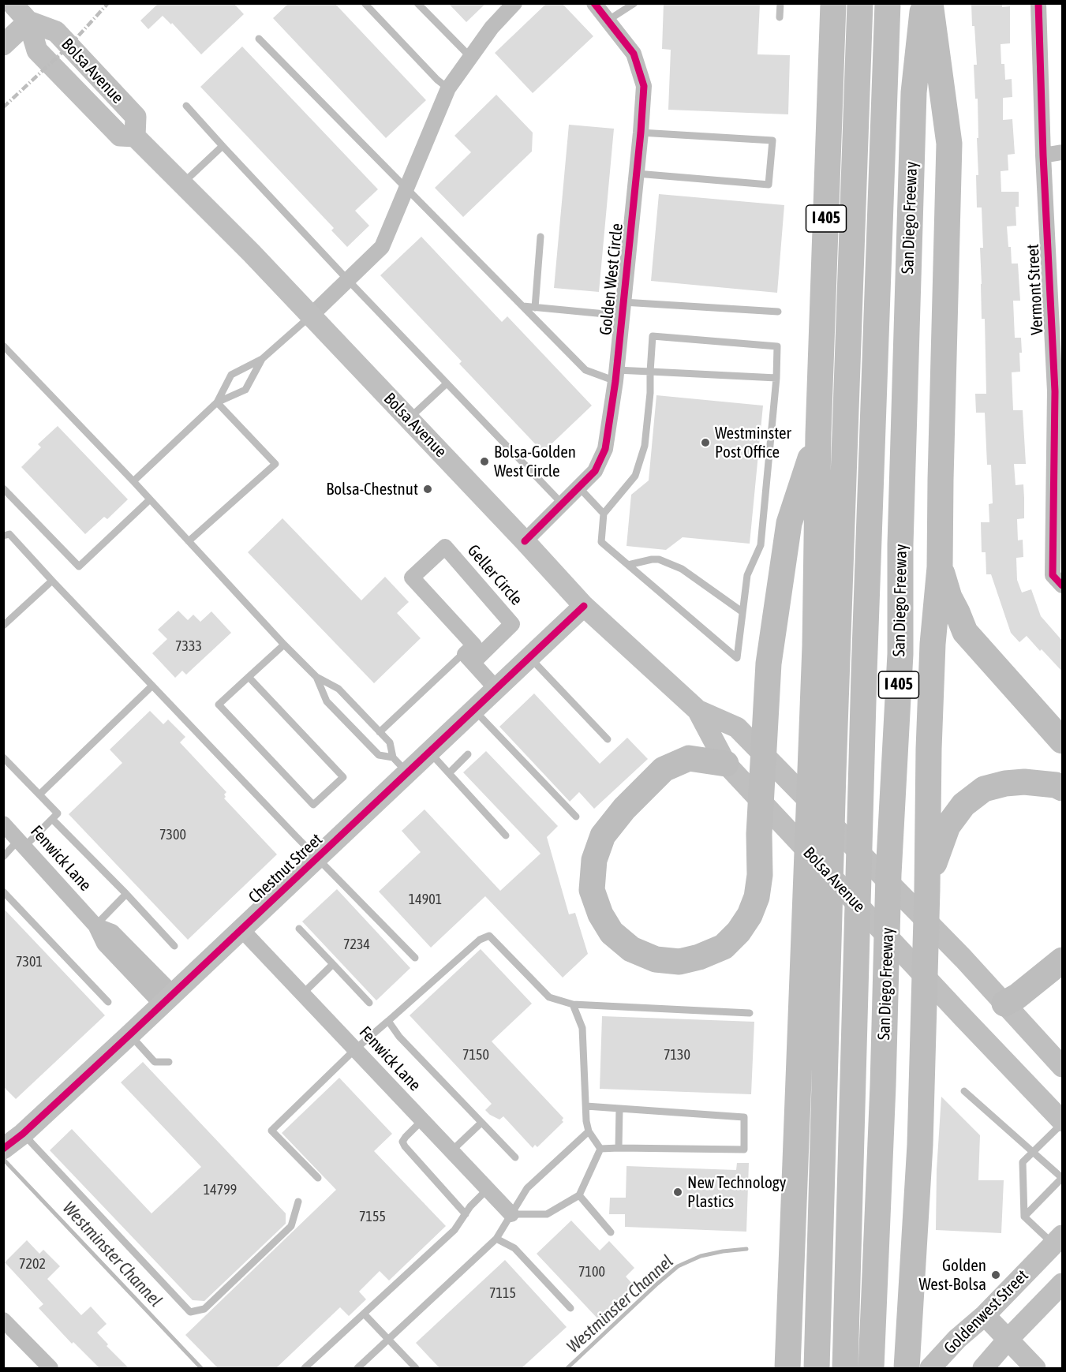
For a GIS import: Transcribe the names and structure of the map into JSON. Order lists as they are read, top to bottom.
{
  "streets": {
    "highway": ["San Diego Freeway", "I 405"],
    "main road": ["Bolsa Avenue", "Chestnut Street", "Goldenwest Street"],
    "street": [
      "Golden West Circle",
      "Vermont Street",
      "Geller Circle",
      "Fenwick Lane"
    ]
  },
  "crossings": [
    ["Bolsa Avenue", "Golden West Circle"],
    ["Bolsa Avenue", "Chestnut Street"],
    ["Fenwick Lane", "Chestnut Street"]
  ],
  "water": ["Westminster Channel"],
  "places": [
    "Westminster Post Office",
    "Bolsa-Golden West Circle",
    "Bolsa-Chestnut",
    "New Technology Plastics",
    "Golden West-Bolsa"
  ],
  "house_numbers": [
    "7333",
    "7300",
    "14901",
    "7234",
    "7301",
    "7150",
    "7130",
    "14799",
    "7155",
    "7202",
    "7100",
    "7115"
  ]
}
